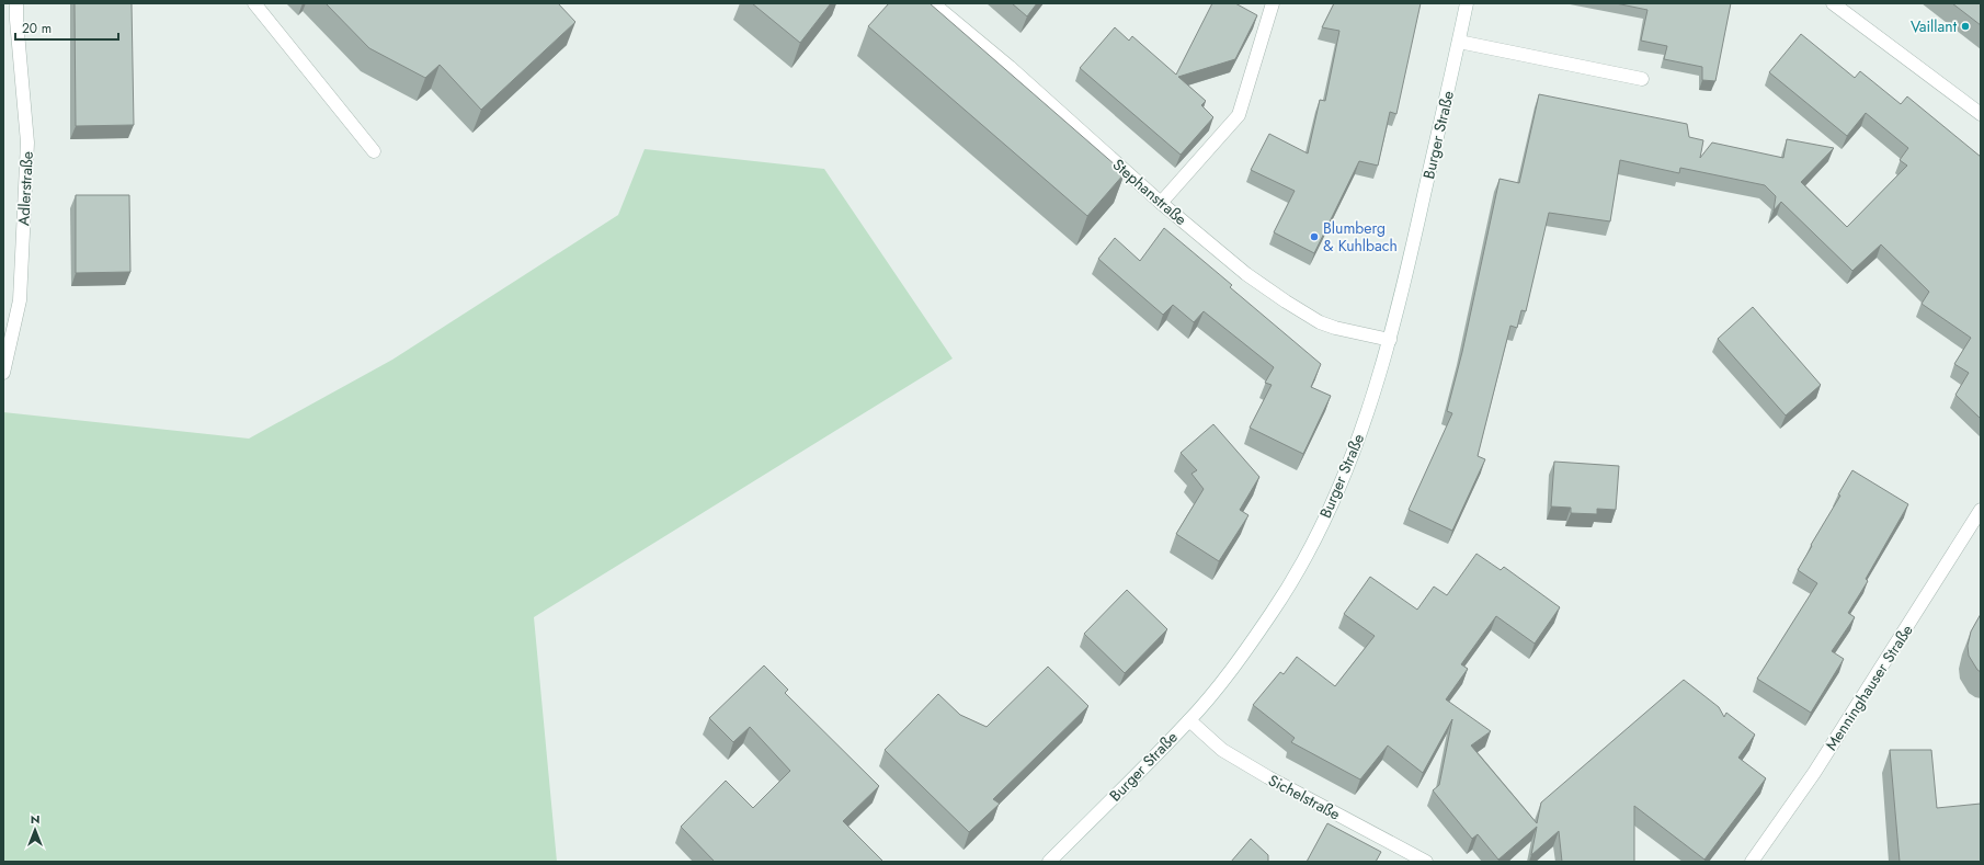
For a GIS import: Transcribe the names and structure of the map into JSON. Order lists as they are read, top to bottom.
{
  "streets": {
    "street": [
      "Burger Straße",
      "Adlerstraße",
      "Stephanstraße",
      "Menninghauser Straße",
      "Sichelstraße"
    ]
  },
  "crossings": [
    ["Burger Straße", "Stephanstraße"],
    ["Burger Straße", "Sichelstraße"]
  ],
  "places": ["Vaillant", "Blumberg & Kuhlbach"],
  "scale_bar": "20 m",
  "north": "top"
}
